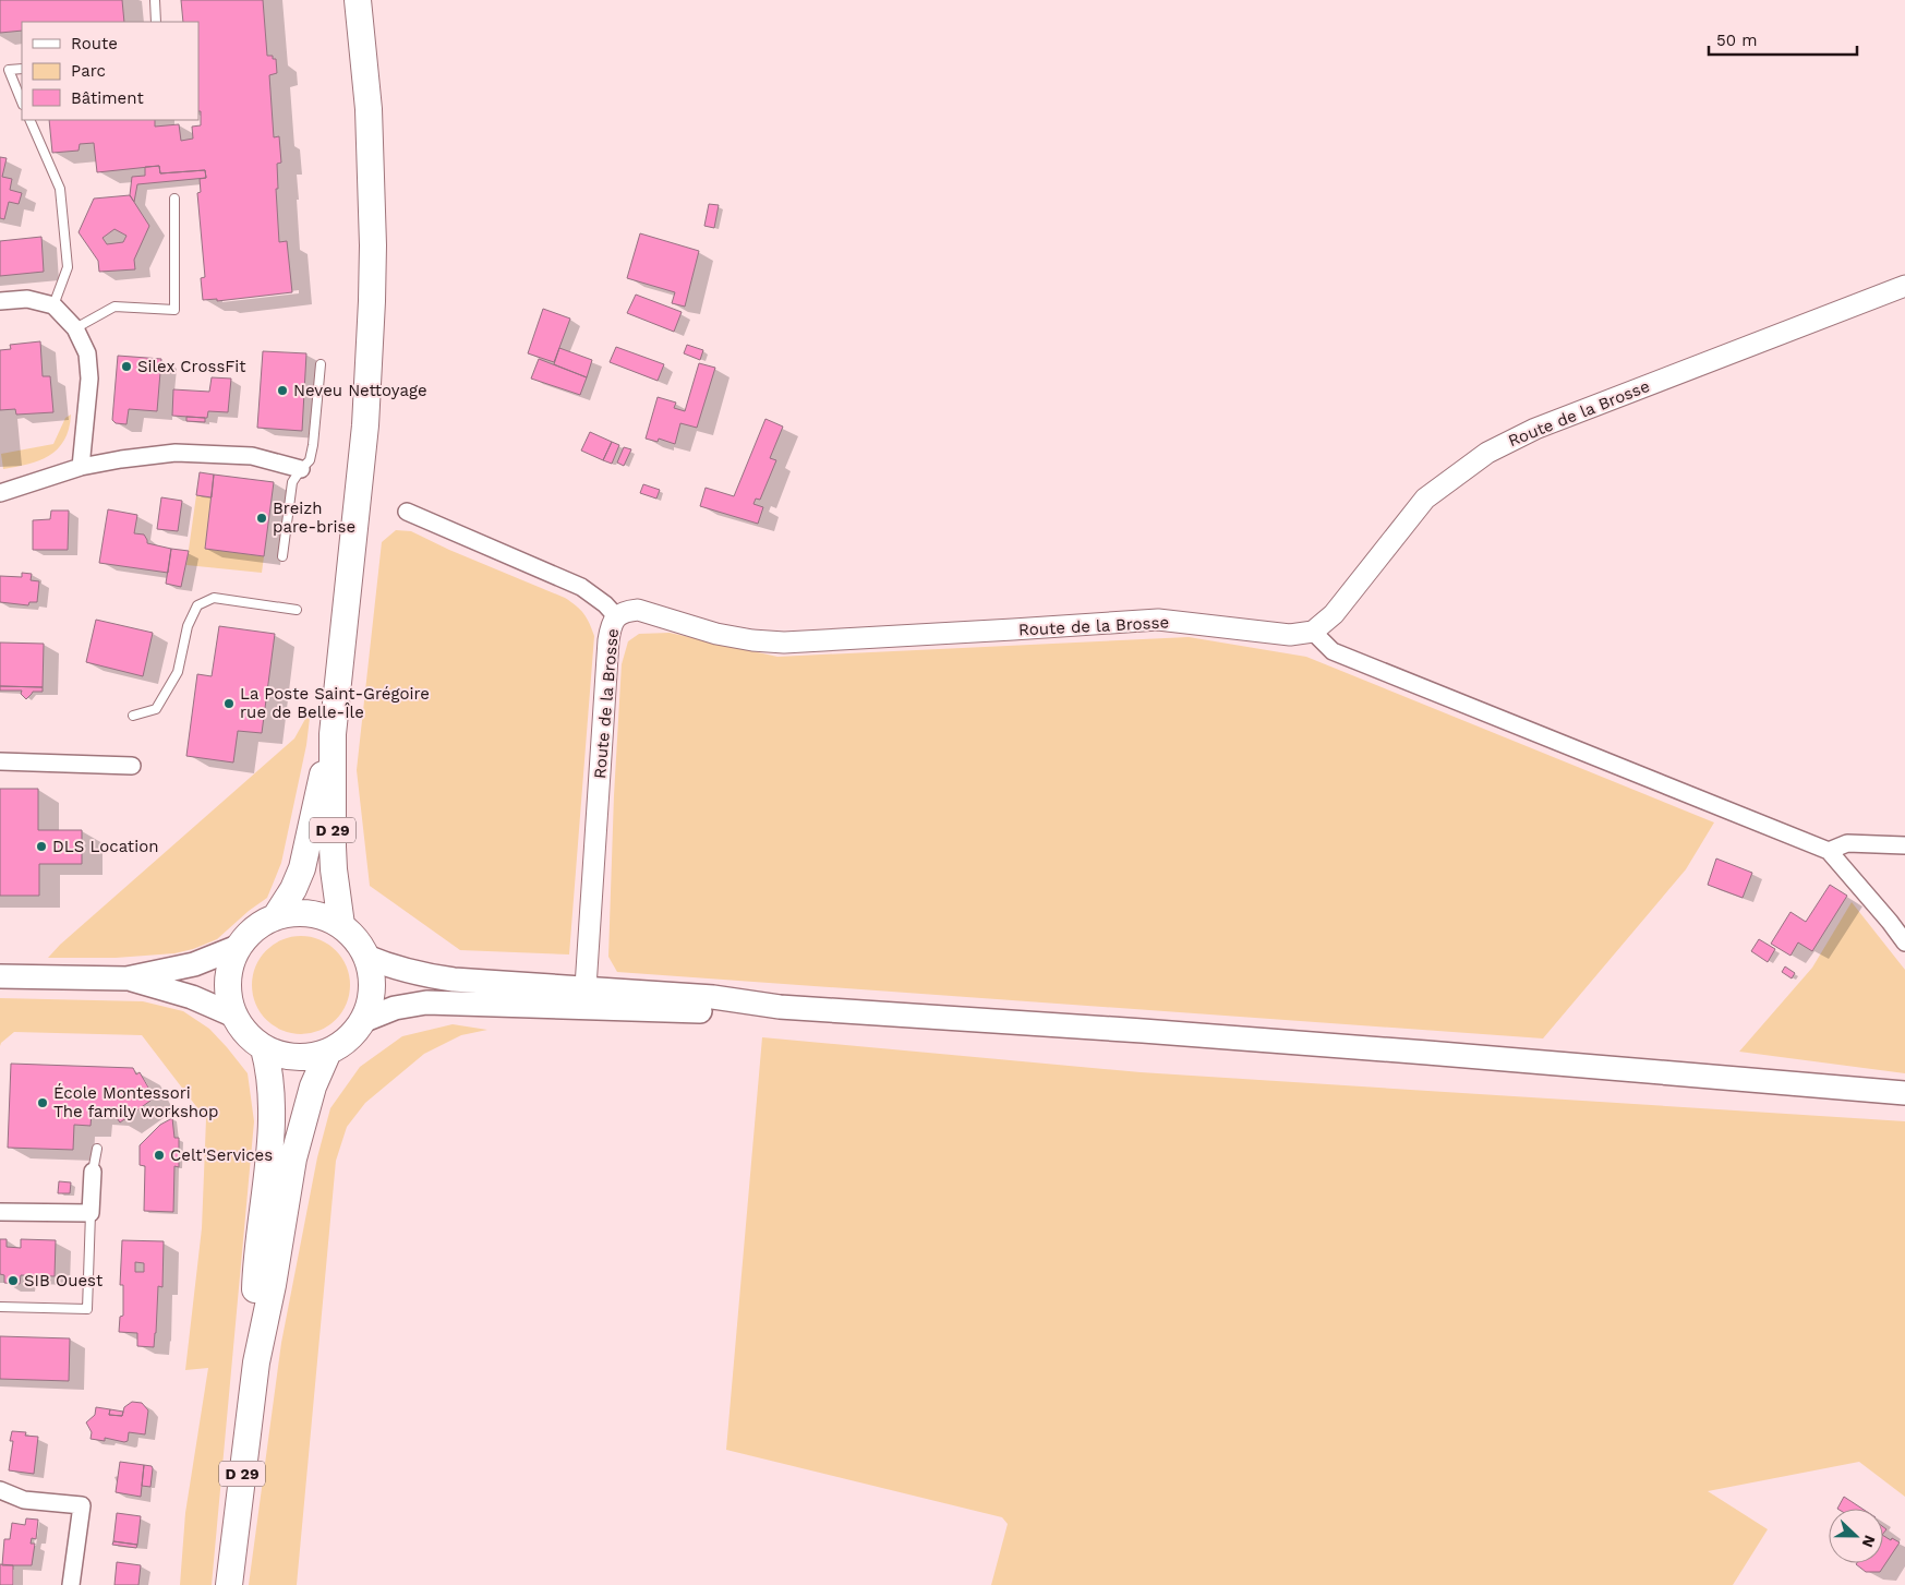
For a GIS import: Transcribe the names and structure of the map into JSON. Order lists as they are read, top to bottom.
{
  "streets": {
    "main road": ["D 29"],
    "street": ["Route de la Brosse"]
  },
  "places": [
    "Silex CrossFit",
    "Neveu Nettoyage",
    "Breizh pare-brise",
    "La Poste Saint-Grégoire rue de Belle-Île",
    "DLS Location",
    "École Montessori The family workshop",
    "Celt'Services",
    "SIB Ouest"
  ],
  "legend": ["Route", "Parc", "Bâtiment"],
  "scale_bar": "50 m",
  "north": "right"
}
